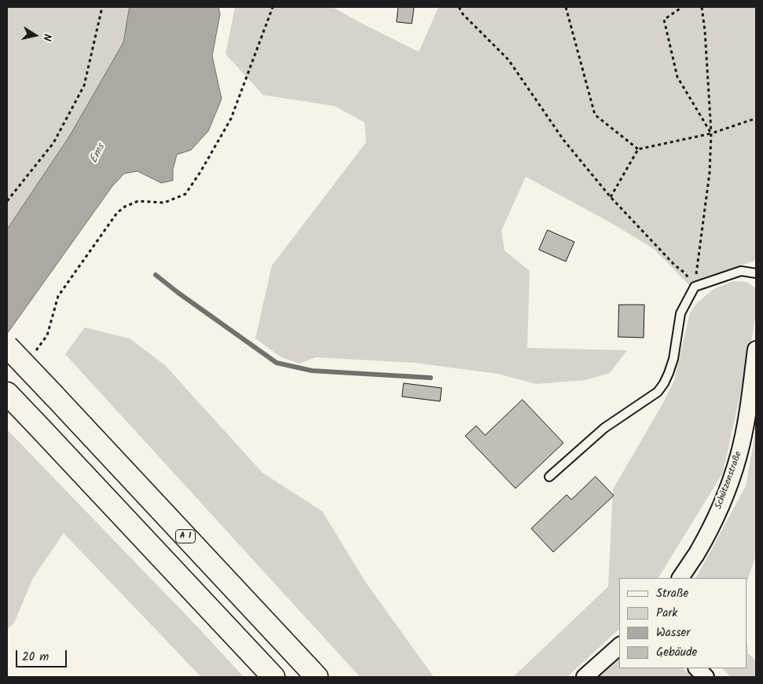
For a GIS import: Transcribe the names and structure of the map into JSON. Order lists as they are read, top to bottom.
{
  "streets": {
    "highway": ["A 1"],
    "street": ["Schützenstraße"]
  },
  "water": ["Ems"],
  "legend": [
    "Straße",
    "Park",
    "Wasser",
    "Gebäude"
  ],
  "scale_bar": "20 m",
  "north": "right"
}
